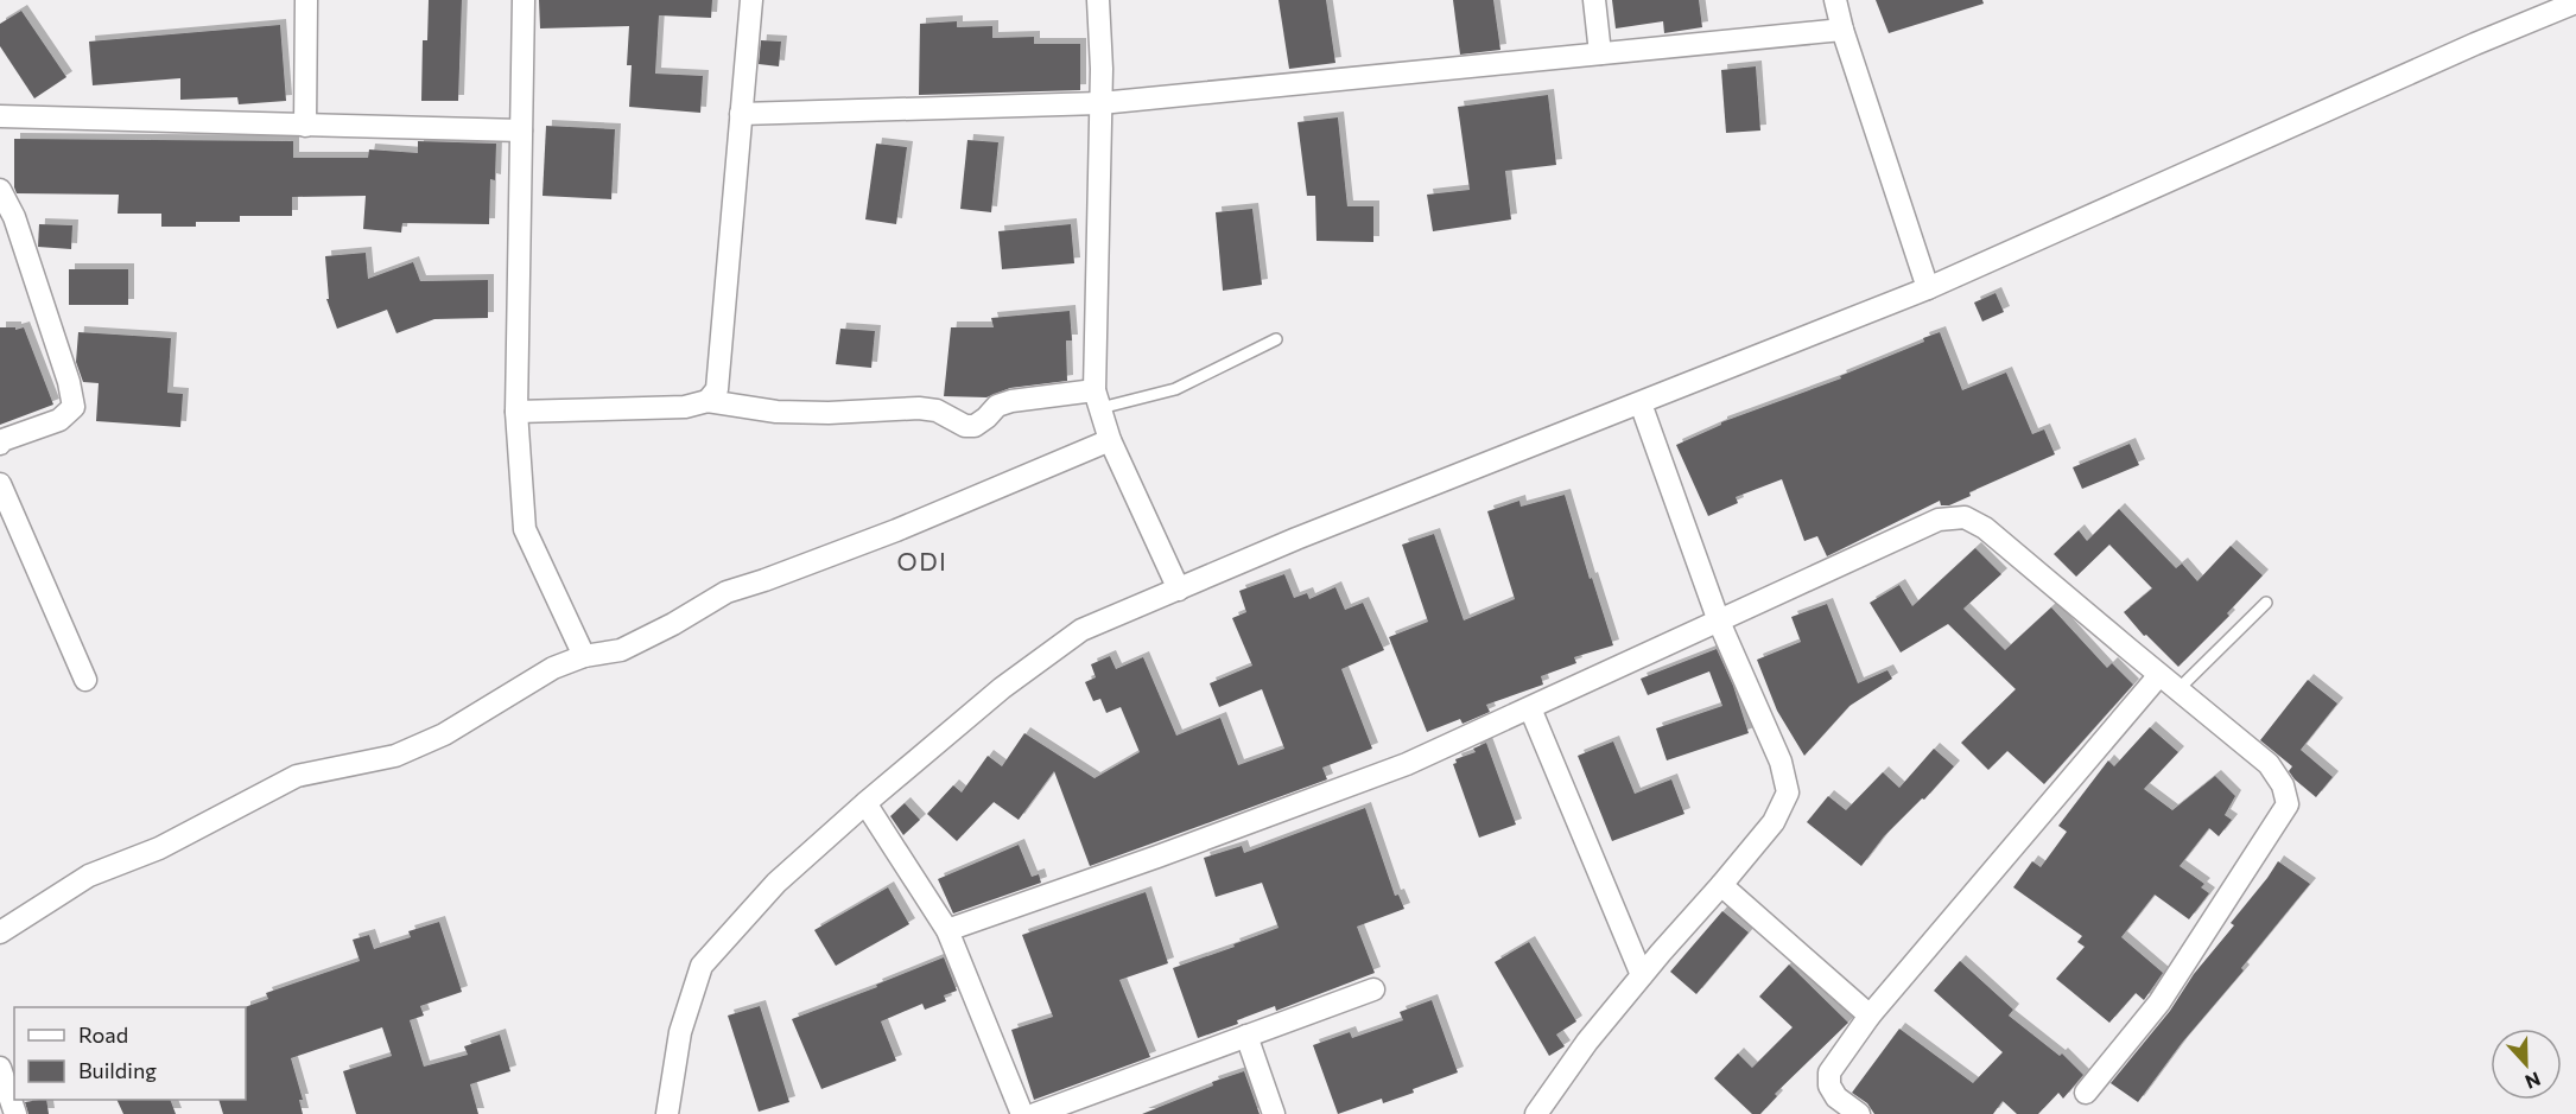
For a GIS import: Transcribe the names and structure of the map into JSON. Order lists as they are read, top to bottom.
{
  "districts": ["ODI"],
  "legend": ["Road", "Building"],
  "north": "bottom"
}
